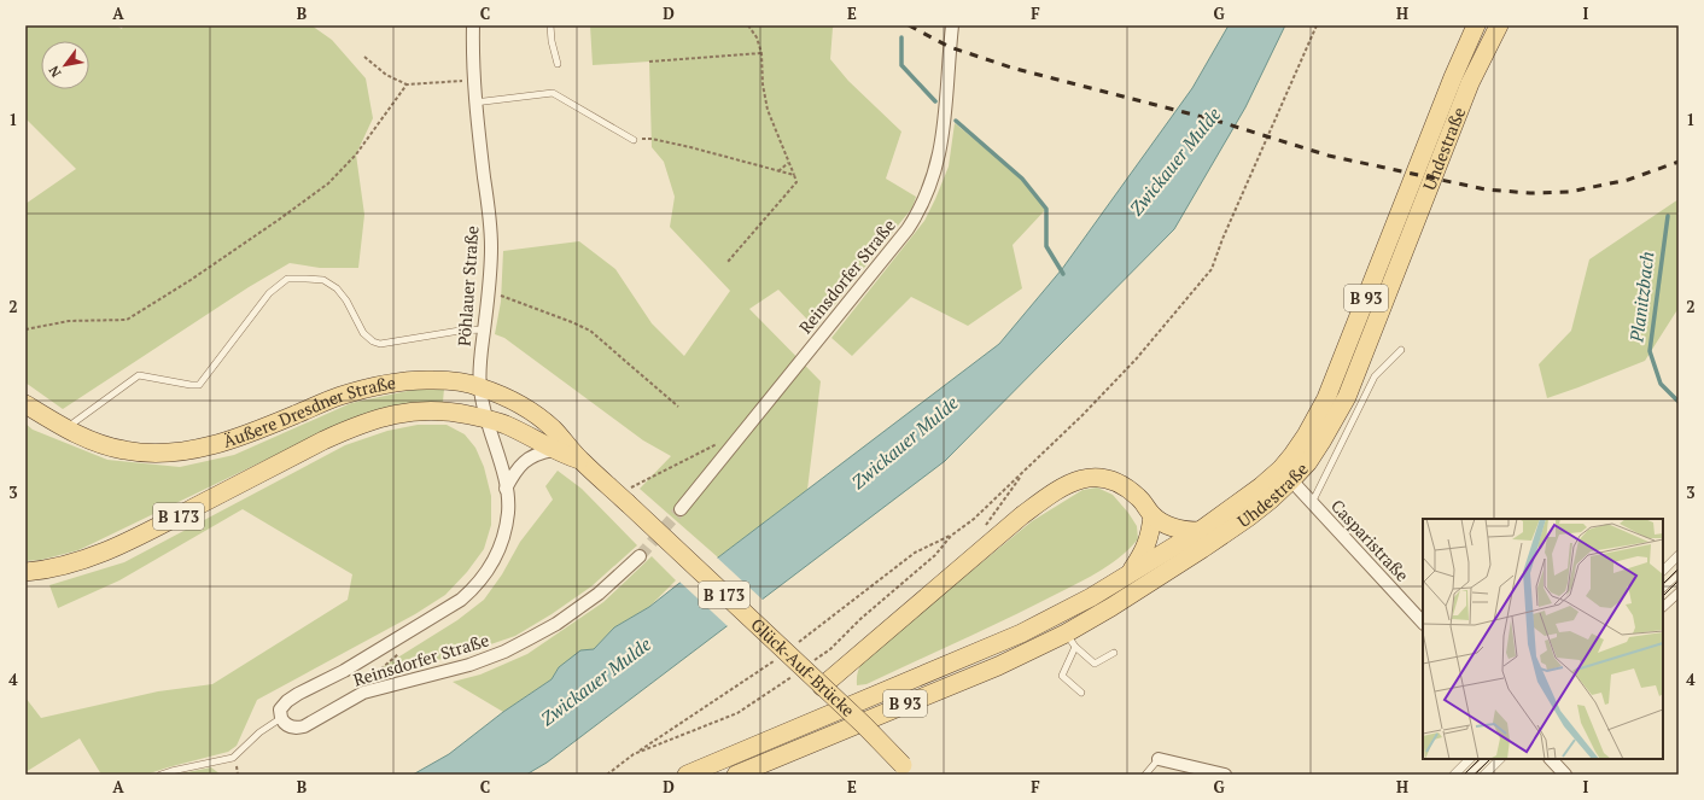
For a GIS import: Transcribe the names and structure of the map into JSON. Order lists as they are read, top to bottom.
{
  "streets": {
    "main road": [
      "Uhdestraße",
      "B 93",
      "Äußere Dresdner Straße",
      "B 173",
      "Glück-Auf-Brücke"
    ],
    "street": ["Reinsdorfer Straße", "Pöhlauer Straße", "Casparistraße"]
  },
  "crossings": [
    ["Uhdestraße", "Casparistraße"],
    ["Reinsdorfer Straße", "Pöhlauer Straße"],
    ["Reinsdorfer Straße", "Äußere Dresdner Straße"],
    ["Pöhlauer Straße", "Äußere Dresdner Straße"],
    ["Äußere Dresdner Straße", "Glück-Auf-Brücke"]
  ],
  "water": ["Zwickauer Mulde", "Planitzbach"],
  "north": "bottom left",
  "grid": {
    "columns": [
      "A",
      "B",
      "C",
      "D",
      "E",
      "F",
      "G",
      "H",
      "I"
    ],
    "rows": [
      "1",
      "2",
      "3",
      "4"
    ]
  }
}
